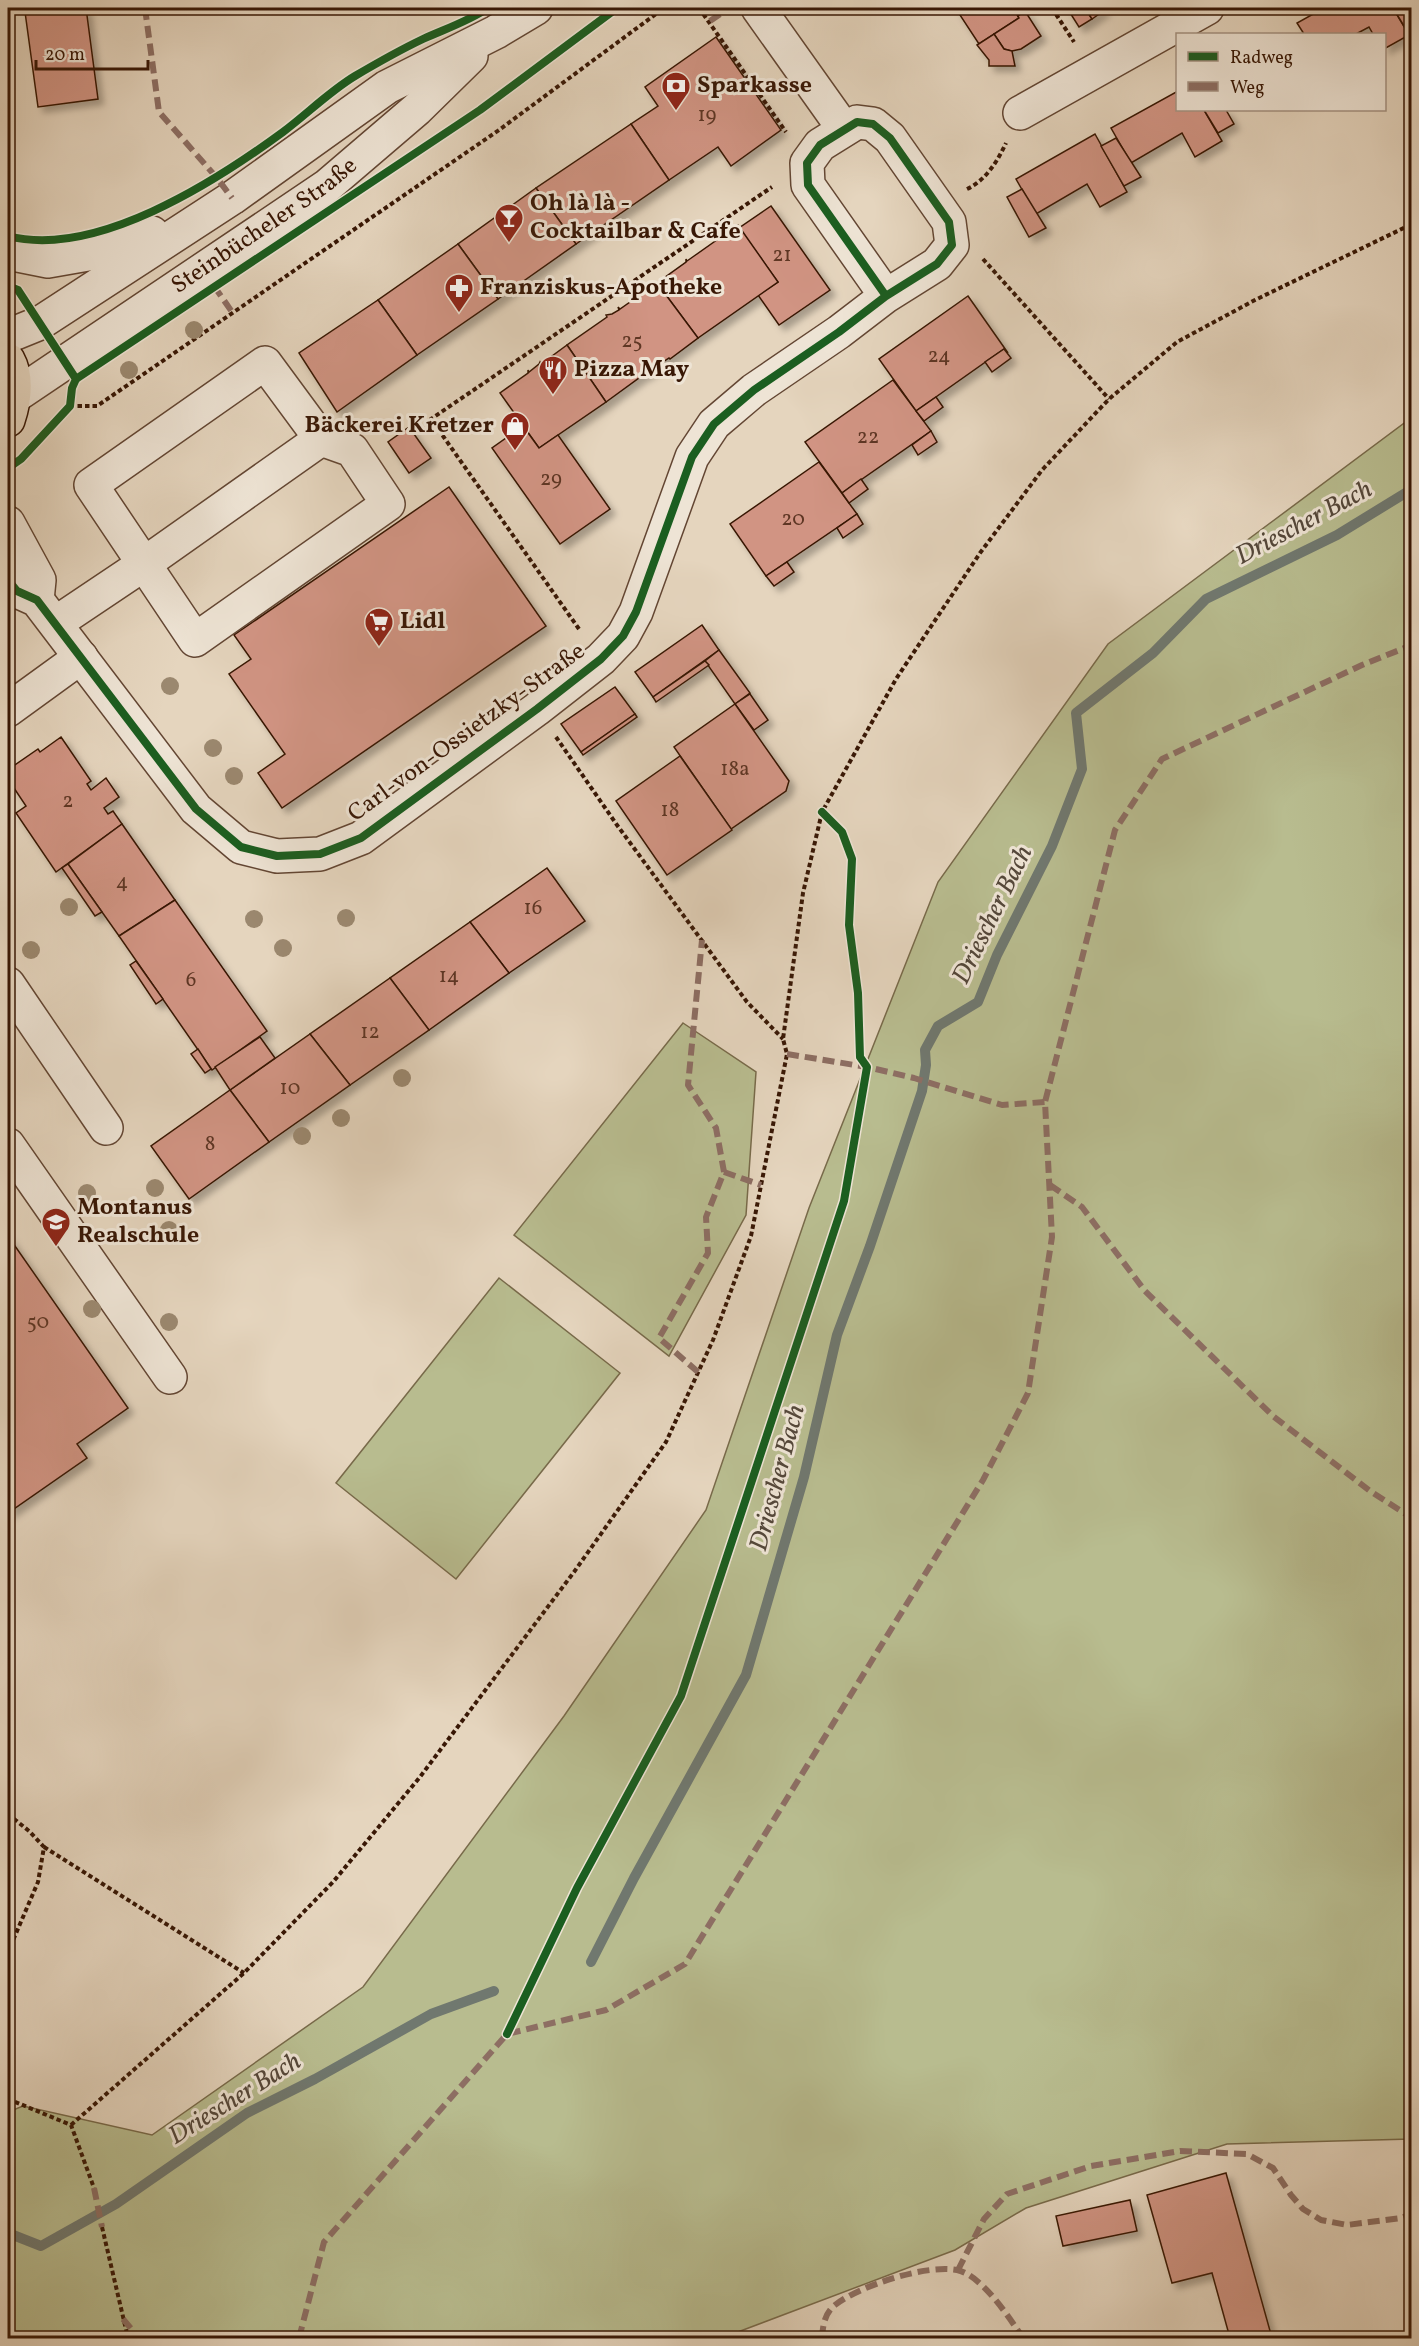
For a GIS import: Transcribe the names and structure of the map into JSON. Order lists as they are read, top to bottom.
{
  "streets": {
    "street": ["Steinbücheler Straße", "Carl-von-Ossietzky-Straße"]
  },
  "water": ["Driescher Bach"],
  "places": {
    "bank": ["Sparkasse"],
    "bar": ["Oh là là - Cocktailbar & Cafe"],
    "pharmacy": ["Franziskus-Apotheke"],
    "restaurant": ["Pizza May"],
    "shop": ["Bäckerei Kretzer"],
    "supermarket": ["Lidl"],
    "school or university": ["Montanus Realschule"]
  },
  "house_numbers": [
    "19",
    "21",
    "25",
    "24",
    "22",
    "29",
    "20",
    "18a",
    "2",
    "18",
    "4",
    "16",
    "14",
    "6",
    "12",
    "10",
    "8",
    "50"
  ],
  "legend": ["Radweg", "Weg"],
  "scale_bar": "20 m"
}
